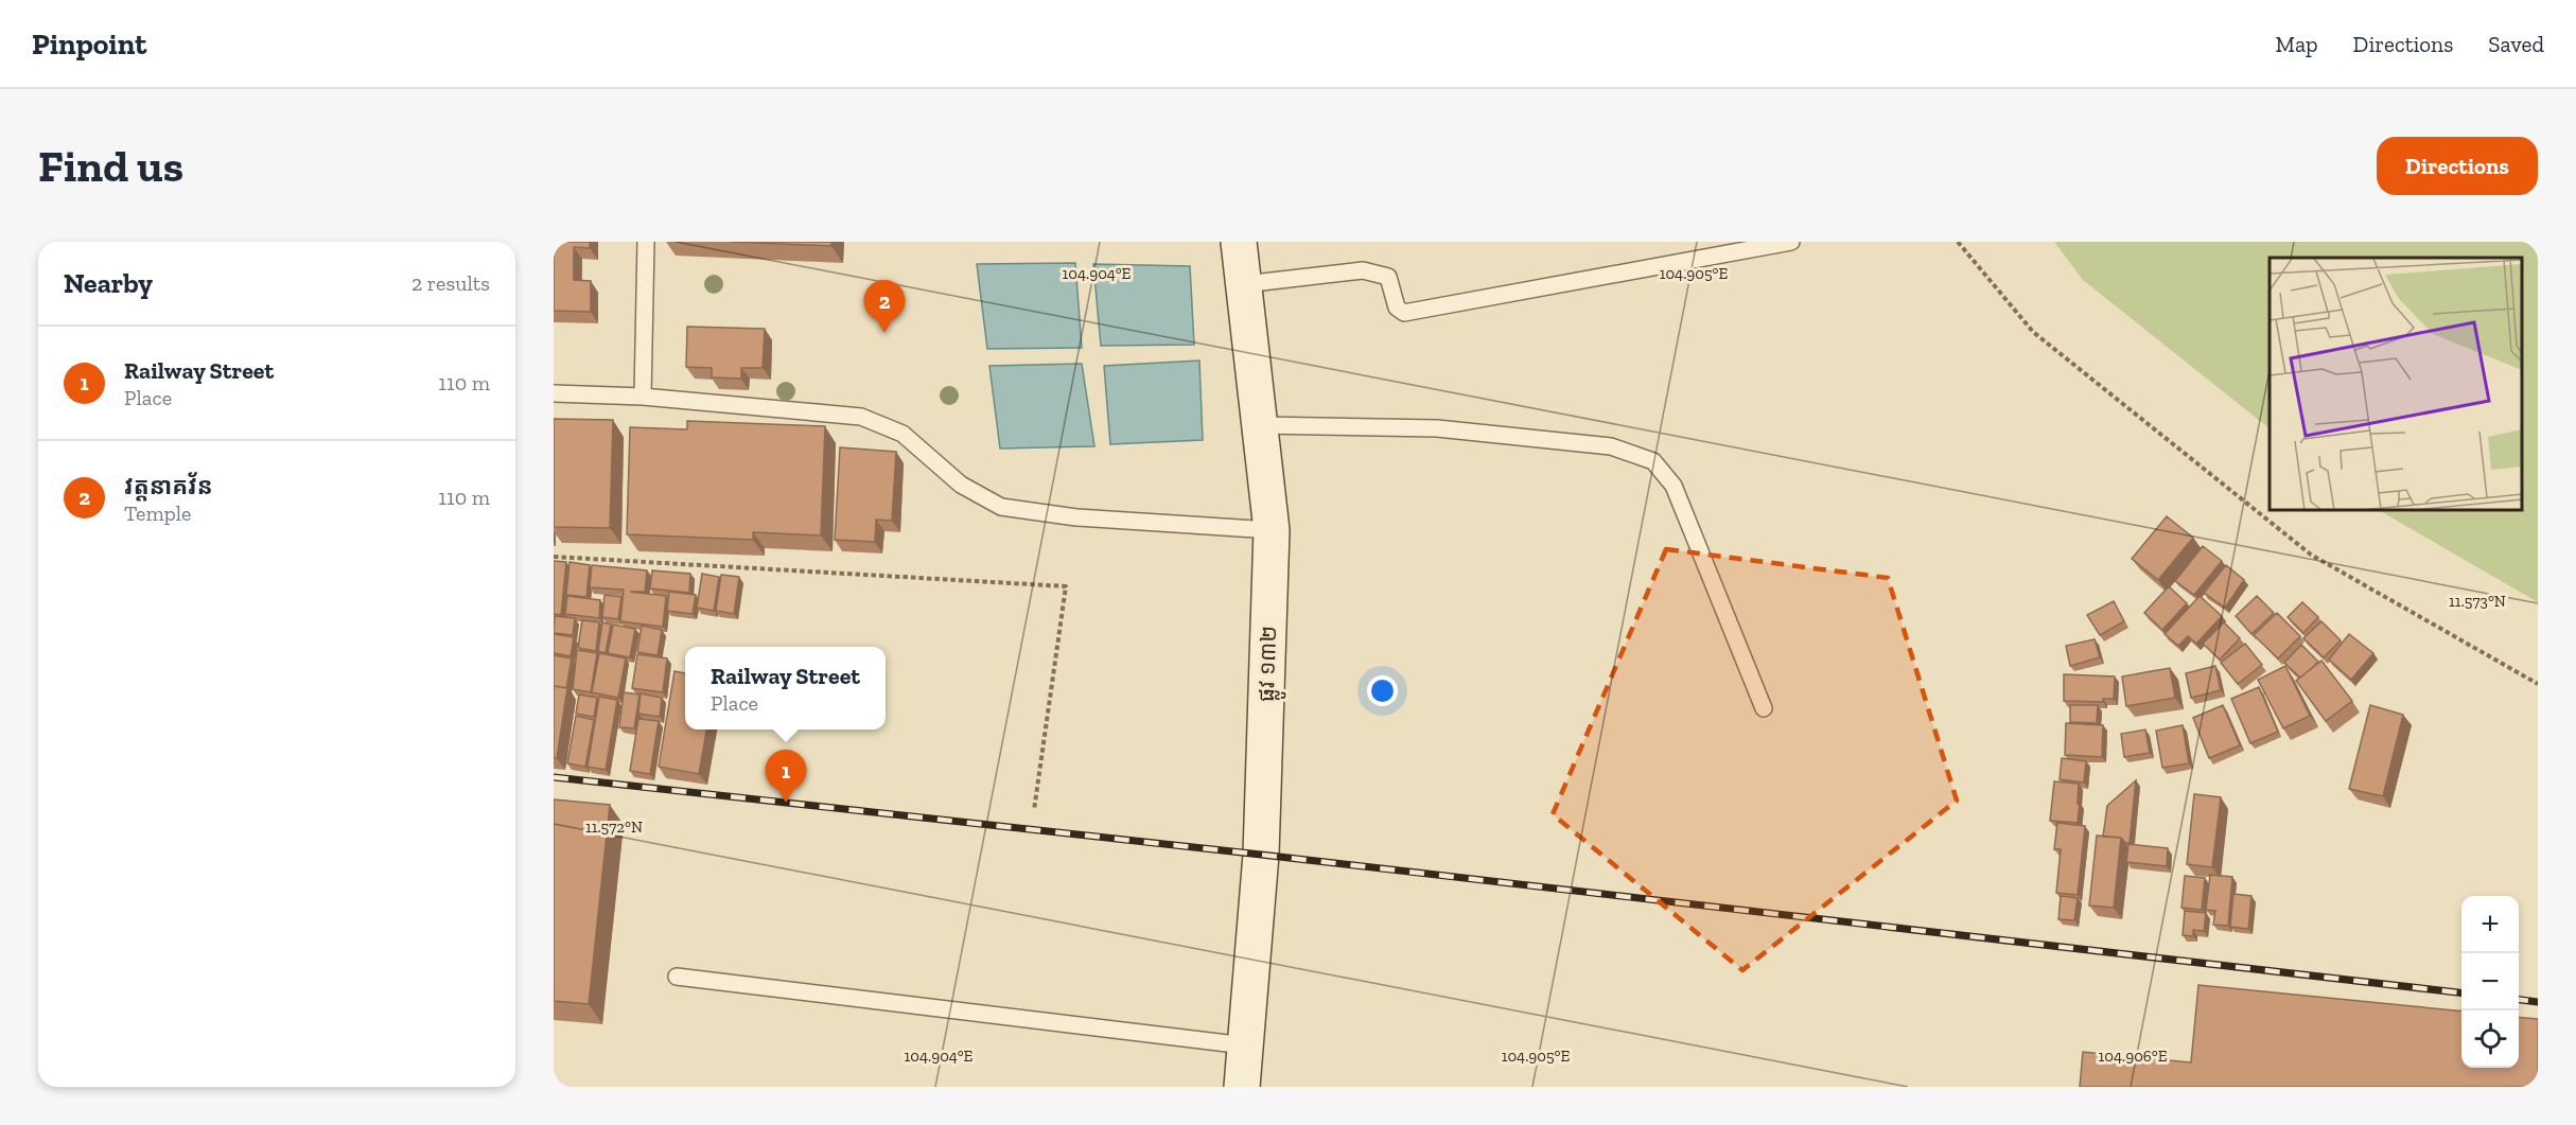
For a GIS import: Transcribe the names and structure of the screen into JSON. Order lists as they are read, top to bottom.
{
  "streets": {
    "street": ["ផ្លូវ ១៣២"]
  },
  "page": {
    "header": "Pinpoint",
    "nav": ["Map", "Directions", "Saved"],
    "buttons": "Directions",
    "title": "Find us",
    "heading": ["Nearby", "2 results"],
    "pins": ["2", "1"],
    "list": [
      {
        "mark": "1",
        "name": "Railway Street",
        "note": "Place",
        "value": "110 m"
      },
      {
        "mark": "2",
        "name": "វត្តនាគវ័ន",
        "note": "Temple",
        "value": "110 m"
      }
    ],
    "popup": ["Railway Street", "Place"],
    "map_buttons": ["+", "−"]
  },
  "coordinates": [
    "104.904°E",
    "104.905°E",
    "11.573°N",
    "11.572°N",
    "104.906°E"
  ]
}
